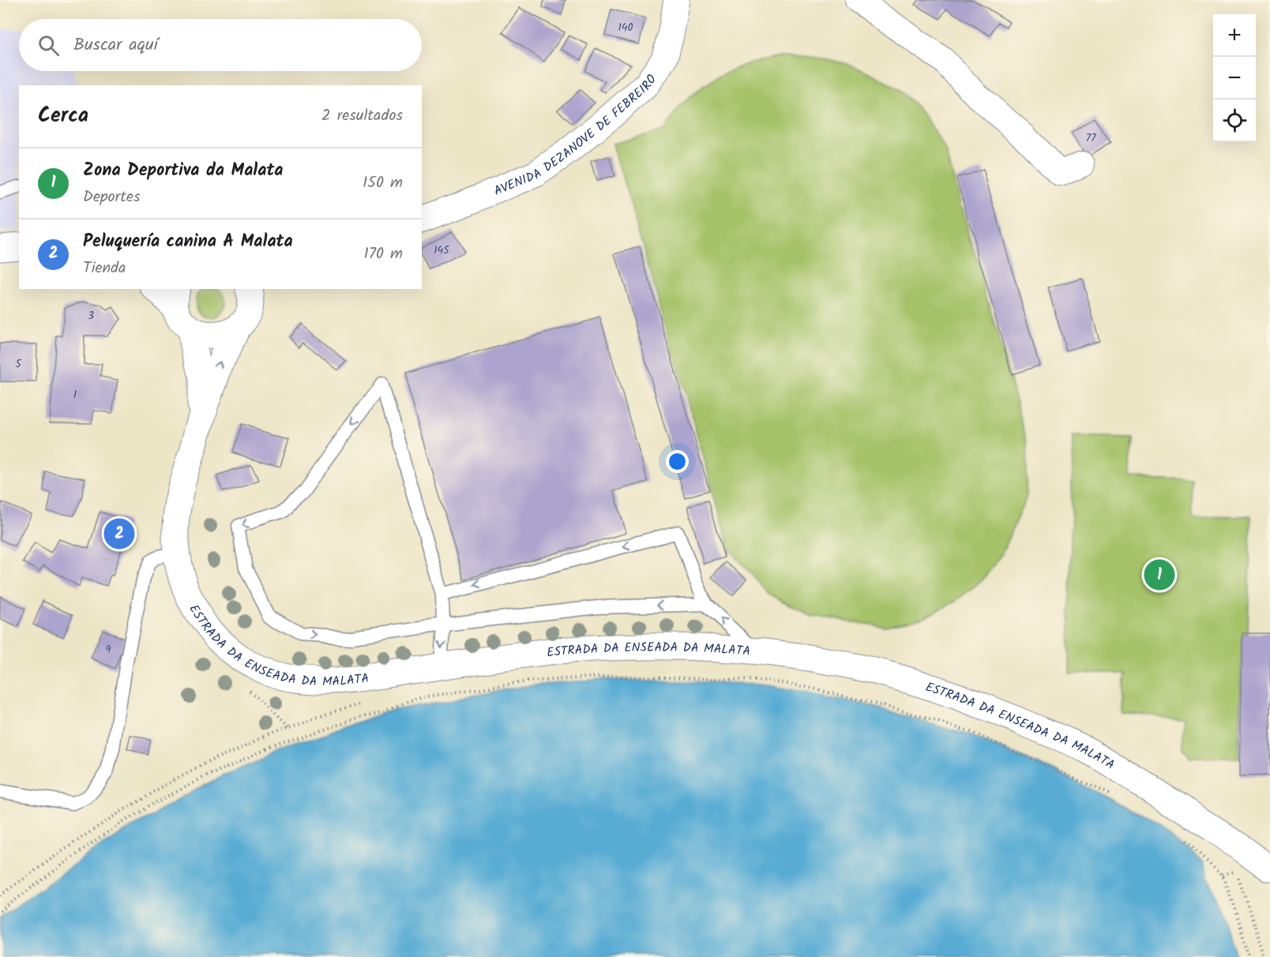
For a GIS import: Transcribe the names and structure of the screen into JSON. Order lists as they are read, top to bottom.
{
  "streets": {
    "main road": ["AVENIDA DEZANOVE DE FEBREIRO", "ESTRADA DA ENSEADA DA MALATA"]
  },
  "house_numbers": [
    "140",
    "77",
    "145",
    "3",
    "5",
    "1",
    "9"
  ],
  "page": {
    "map_buttons": ["+", "−"],
    "search": "Buscar aquí",
    "heading": ["Cerca", "2 resultados"],
    "list": [
      {
        "mark": "1",
        "name": "Zona Deportiva da Malata",
        "note": "Deportes",
        "value": "150 m"
      },
      {
        "mark": "2",
        "name": "Peluquería canina A Malata",
        "note": "Tienda",
        "value": "170 m"
      }
    ],
    "pins": ["2", "1"]
  }
}
